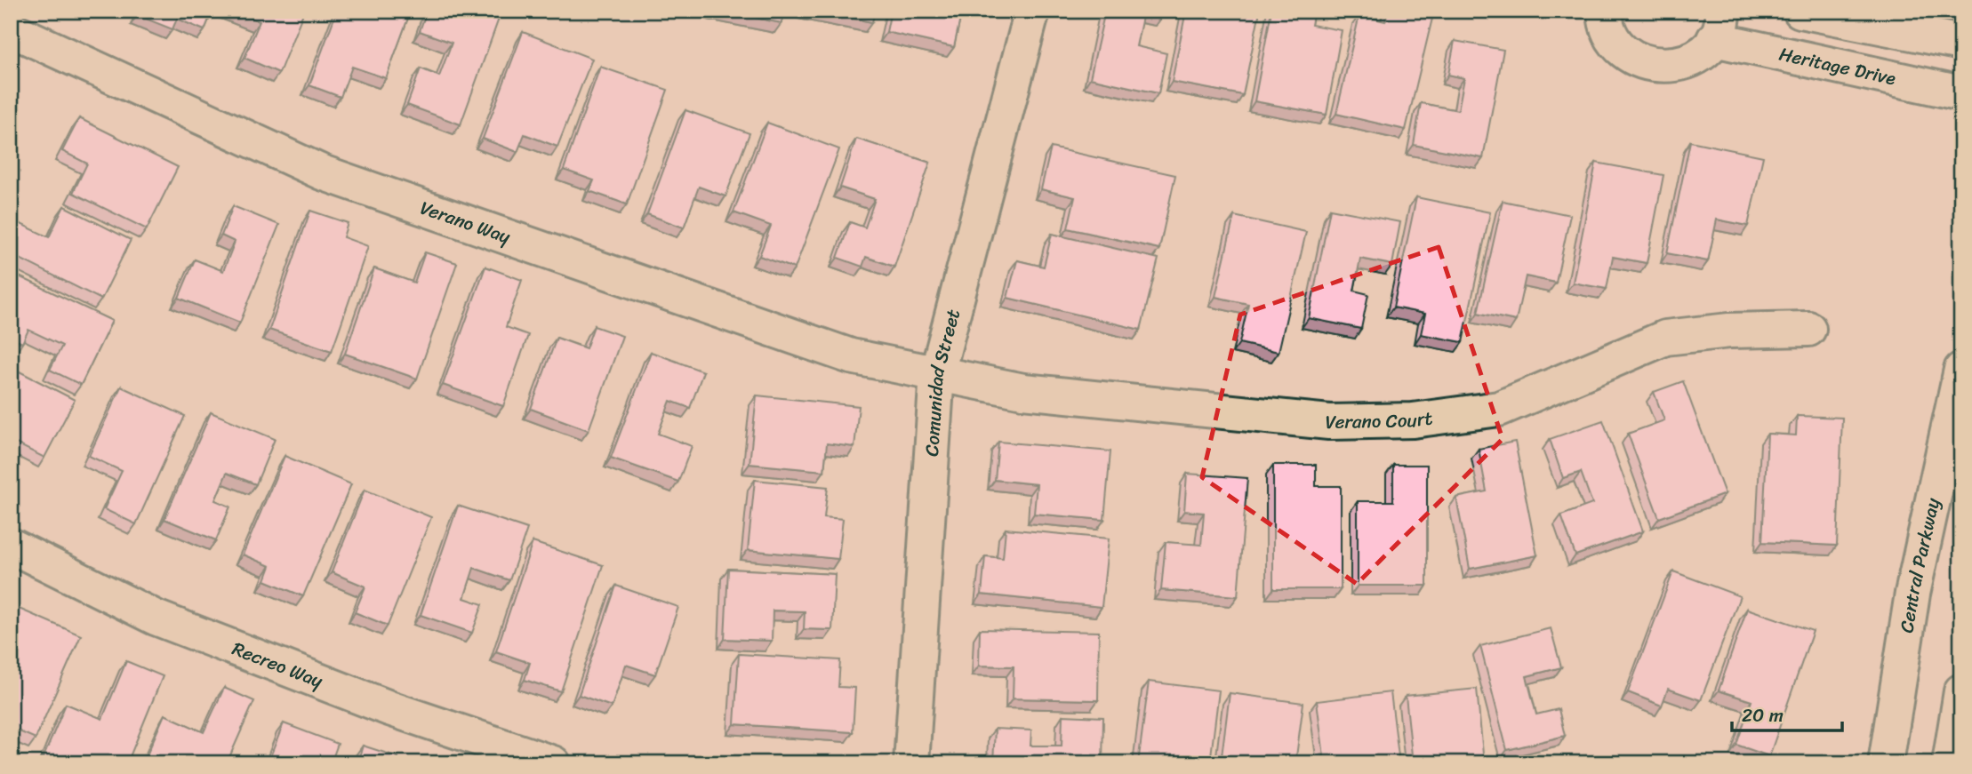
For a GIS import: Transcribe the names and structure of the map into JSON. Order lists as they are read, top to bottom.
{
  "streets": {
    "street": [
      "Heritage Drive",
      "Verano Way",
      "Comunidad Street",
      "Verano Court",
      "Central Parkway",
      "Recreo Way"
    ]
  },
  "crossings": [
    ["Verano Way", "Comunidad Street"],
    ["Verano Way", "Verano Court"],
    ["Comunidad Street", "Verano Court"]
  ],
  "scale_bar": "20 m"
}
